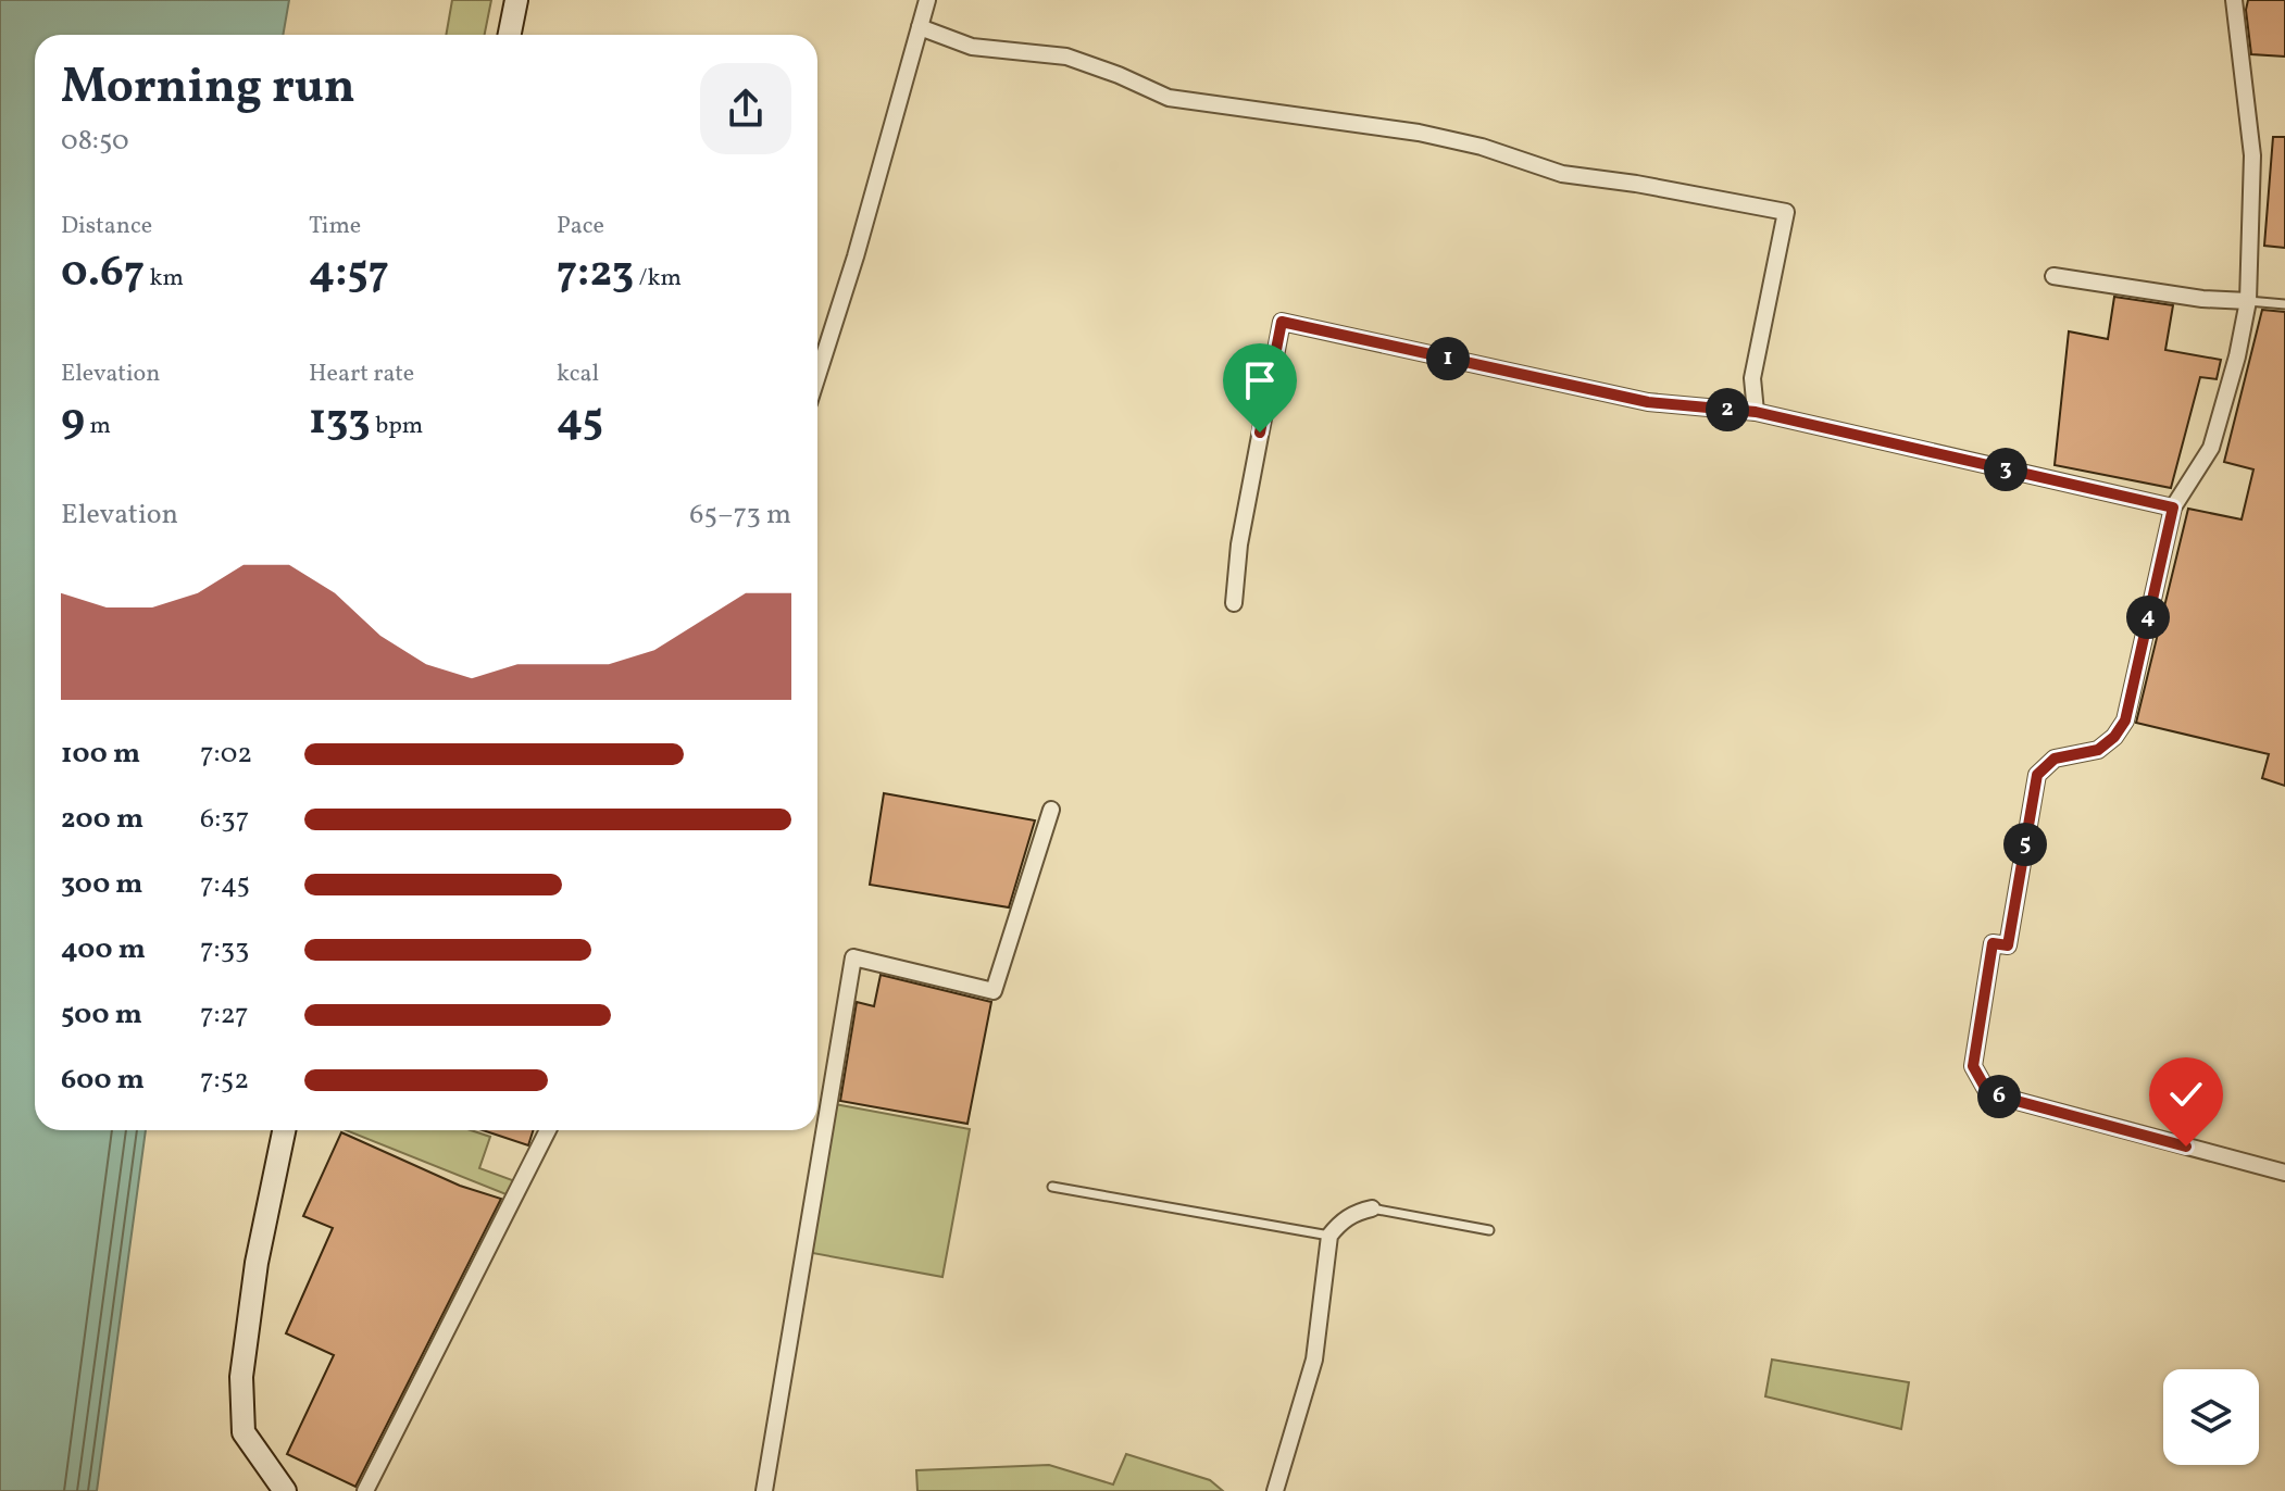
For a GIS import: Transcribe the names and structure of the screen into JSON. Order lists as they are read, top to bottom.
{
  "page": {
    "heading": ["Morning run", "08:50"],
    "stats": [
      ["Distance", "0.67 km"],
      ["Time", "4:57"],
      ["Pace", "7:23 /km"],
      ["Elevation", "9 m"],
      ["Heart rate", "133 bpm"],
      ["kcal", "45"]
    ],
    "pins": [
      "1",
      "2",
      "3",
      "4",
      "5",
      "6"
    ],
    "chart": ["Elevation", "65–73 m"],
    "list": [
      {
        "name": "100 m",
        "note": "7:02"
      },
      {
        "name": "200 m",
        "note": "6:37"
      },
      {
        "name": "300 m",
        "note": "7:45"
      },
      {
        "name": "400 m",
        "note": "7:33"
      },
      {
        "name": "500 m",
        "note": "7:27"
      },
      {
        "name": "600 m",
        "note": "7:52"
      }
    ]
  }
}
